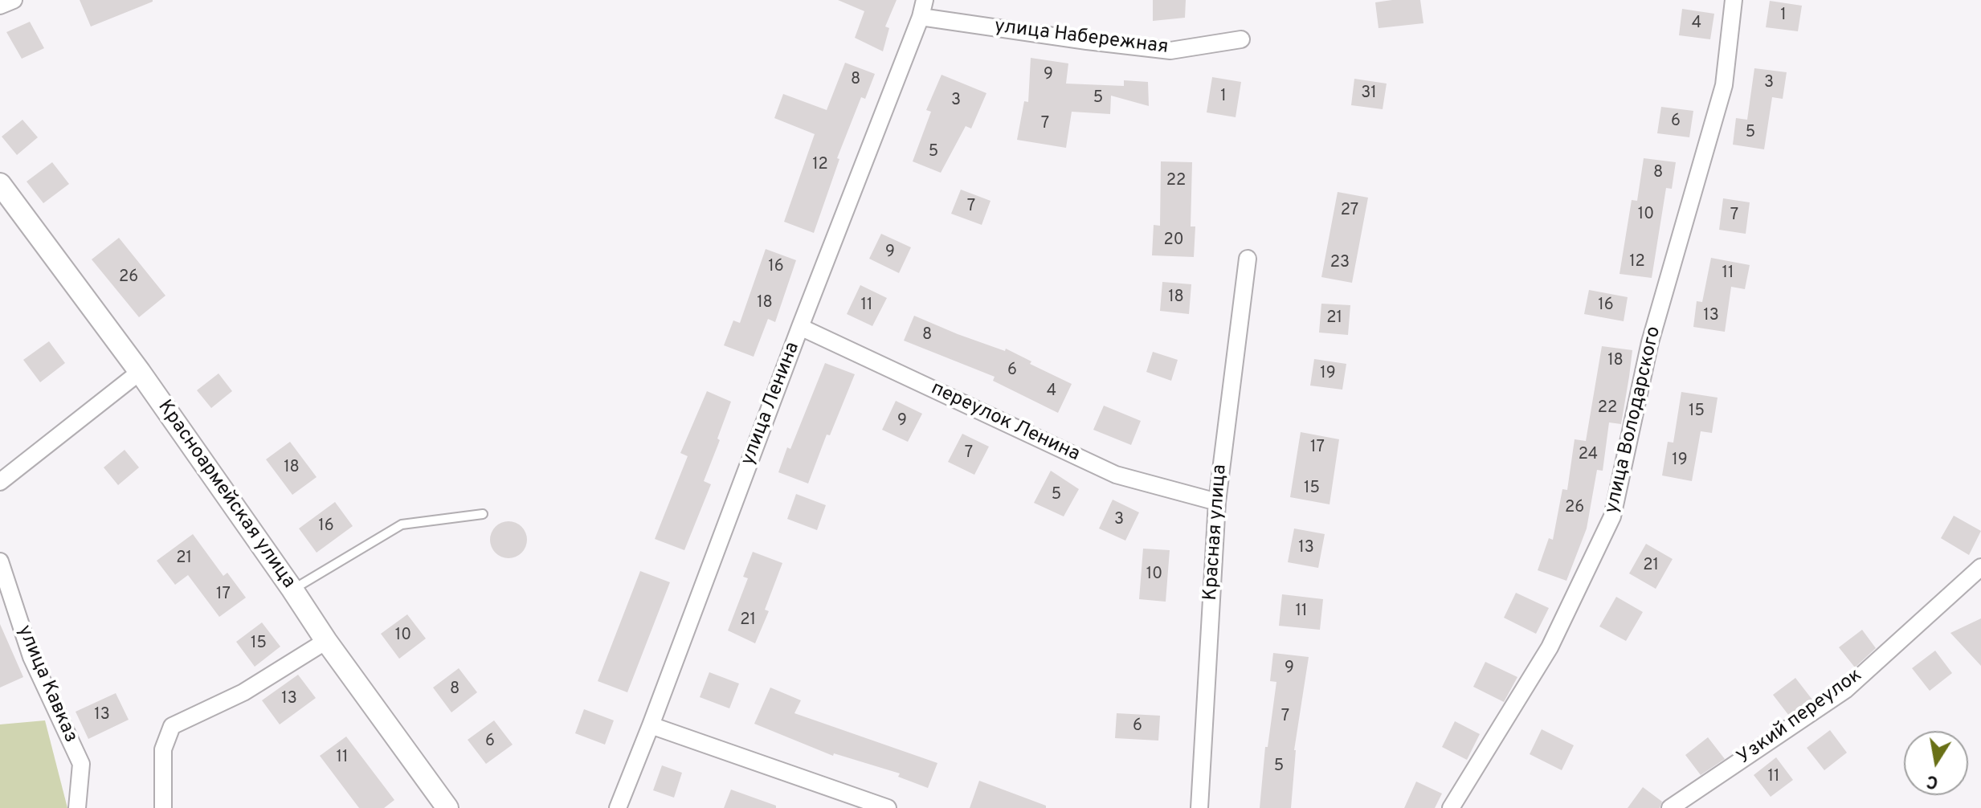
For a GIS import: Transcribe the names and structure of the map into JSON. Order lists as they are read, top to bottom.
{
  "streets": {
    "street": [
      "улица Набережная",
      "улица Ленина",
      "улица Володарского",
      "переулок Ленина",
      "Красноармейская улица",
      "Красная улица",
      "улица Кавказ",
      "Узкий переулок"
    ]
  },
  "crossings": [
    ["улица Набережная", "улица Ленина"],
    ["улица Ленина", "переулок Ленина"],
    ["переулок Ленина", "Красная улица"]
  ],
  "house_numbers": [
    "1",
    "4",
    "9",
    "8",
    "3",
    "31",
    "1",
    "5",
    "3",
    "6",
    "7",
    "5",
    "5",
    "12",
    "8",
    "22",
    "7",
    "27",
    "10",
    "7",
    "20",
    "9",
    "12",
    "23",
    "16",
    "11",
    "26",
    "18",
    "18",
    "11",
    "16",
    "13",
    "21",
    "8",
    "18",
    "6",
    "19",
    "4",
    "22",
    "15",
    "9",
    "17",
    "7",
    "24",
    "19",
    "18",
    "15",
    "5",
    "26",
    "3",
    "16",
    "13",
    "21",
    "21",
    "10",
    "17",
    "11",
    "21",
    "10",
    "15",
    "9",
    "8",
    "13",
    "13",
    "7",
    "6",
    "6",
    "11",
    "5",
    "11"
  ],
  "north": "bottom"
}
